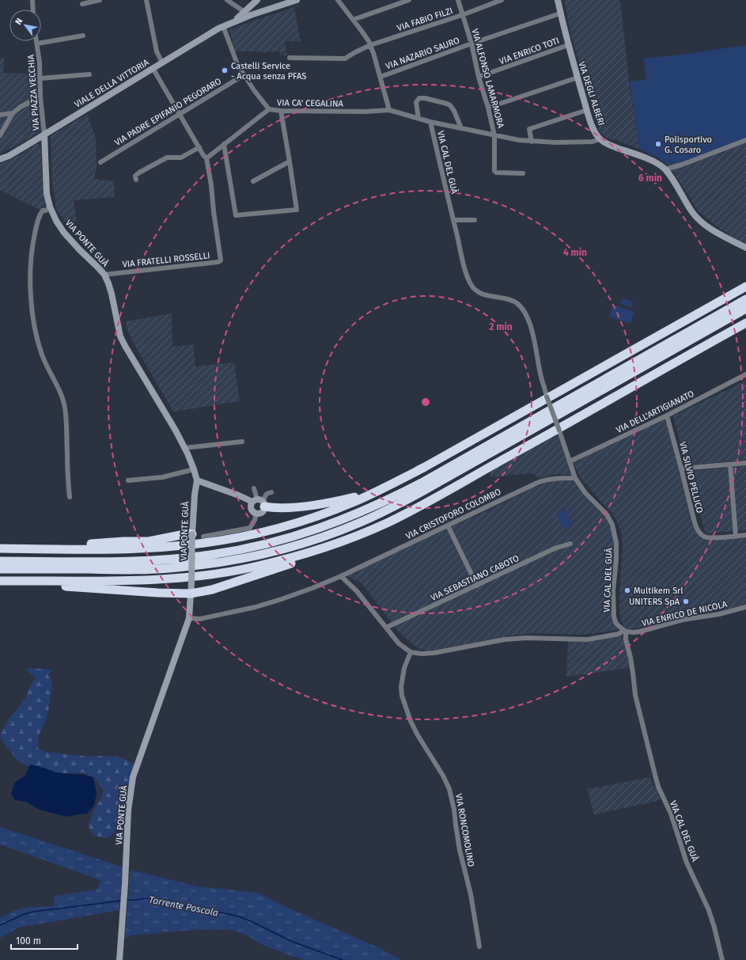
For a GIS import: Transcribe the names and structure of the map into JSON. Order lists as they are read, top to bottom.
{
  "streets": {
    "street": [
      "VIA FABIO FILZI",
      "VIA ENRICO TOTI",
      "VIA NAZARIO SAURO",
      "VIA ALFONSO LAMARMORA",
      "VIALE DELLA VITTORIA",
      "VIA PIAZZA VECCHIA",
      "VIA DEGLI ALBERI",
      "VIA CA' CEGALINA",
      "VIA PADRE EPIFANIO PEGORARO",
      "VIA CAL DEL GUÀ",
      "VIA PONTE GUÀ",
      "VIA FRATELLI ROSSELLI",
      "VIA DELL'ARTIGIANATO",
      "VIA SILVIO PELLICO",
      "VIA CRISTOFORO COLOMBO",
      "VIA SEBASTIANO CABOTO",
      "VIA ENRICO DE NICOLA",
      "VIA RONCOMOLINO"
    ]
  },
  "crossings": [
    ["VIA FABIO FILZI", "VIA ALFONSO LAMARMORA"],
    ["VIA ENRICO TOTI", "VIA ALFONSO LAMARMORA"],
    ["VIA ENRICO TOTI", "VIA DEGLI ALBERI"],
    ["VIA NAZARIO SAURO", "VIA ALFONSO LAMARMORA"],
    ["VIA NAZARIO SAURO", "VIA DEGLI ALBERI"],
    ["VIALE DELLA VITTORIA", "VIA PIAZZA VECCHIA"],
    ["VIALE DELLA VITTORIA", "VIA CA' CEGALINA"],
    ["VIALE DELLA VITTORIA", "VIA PONTE GUÀ"],
    ["VIA PIAZZA VECCHIA", "VIA PONTE GUÀ"],
    ["VIA CA' CEGALINA", "VIA PADRE EPIFANIO PEGORARO"],
    ["VIA CA' CEGALINA", "VIA CAL DEL GUÀ"],
    ["VIA CAL DEL GUÀ", "VIA DELL'ARTIGIANATO"],
    ["VIA CAL DEL GUÀ", "VIA CRISTOFORO COLOMBO"],
    ["VIA CAL DEL GUÀ", "VIA ENRICO DE NICOLA"],
    ["VIA PONTE GUÀ", "VIA FRATELLI ROSSELLI"],
    ["VIA PONTE GUÀ", "VIA CRISTOFORO COLOMBO"],
    ["VIA DELL'ARTIGIANATO", "VIA SILVIO PELLICO"]
  ],
  "water": ["Torrente Poscola"],
  "places": [
    "Castelli Service - Acqua senza PFAS",
    "Polisportivo G. Cosaro",
    "Multikem Srl",
    "UNITERS SpA"
  ],
  "scale_bar": "100 m",
  "north": "top left",
  "rings": ["6 min", "4 min", "2 min"]
}
